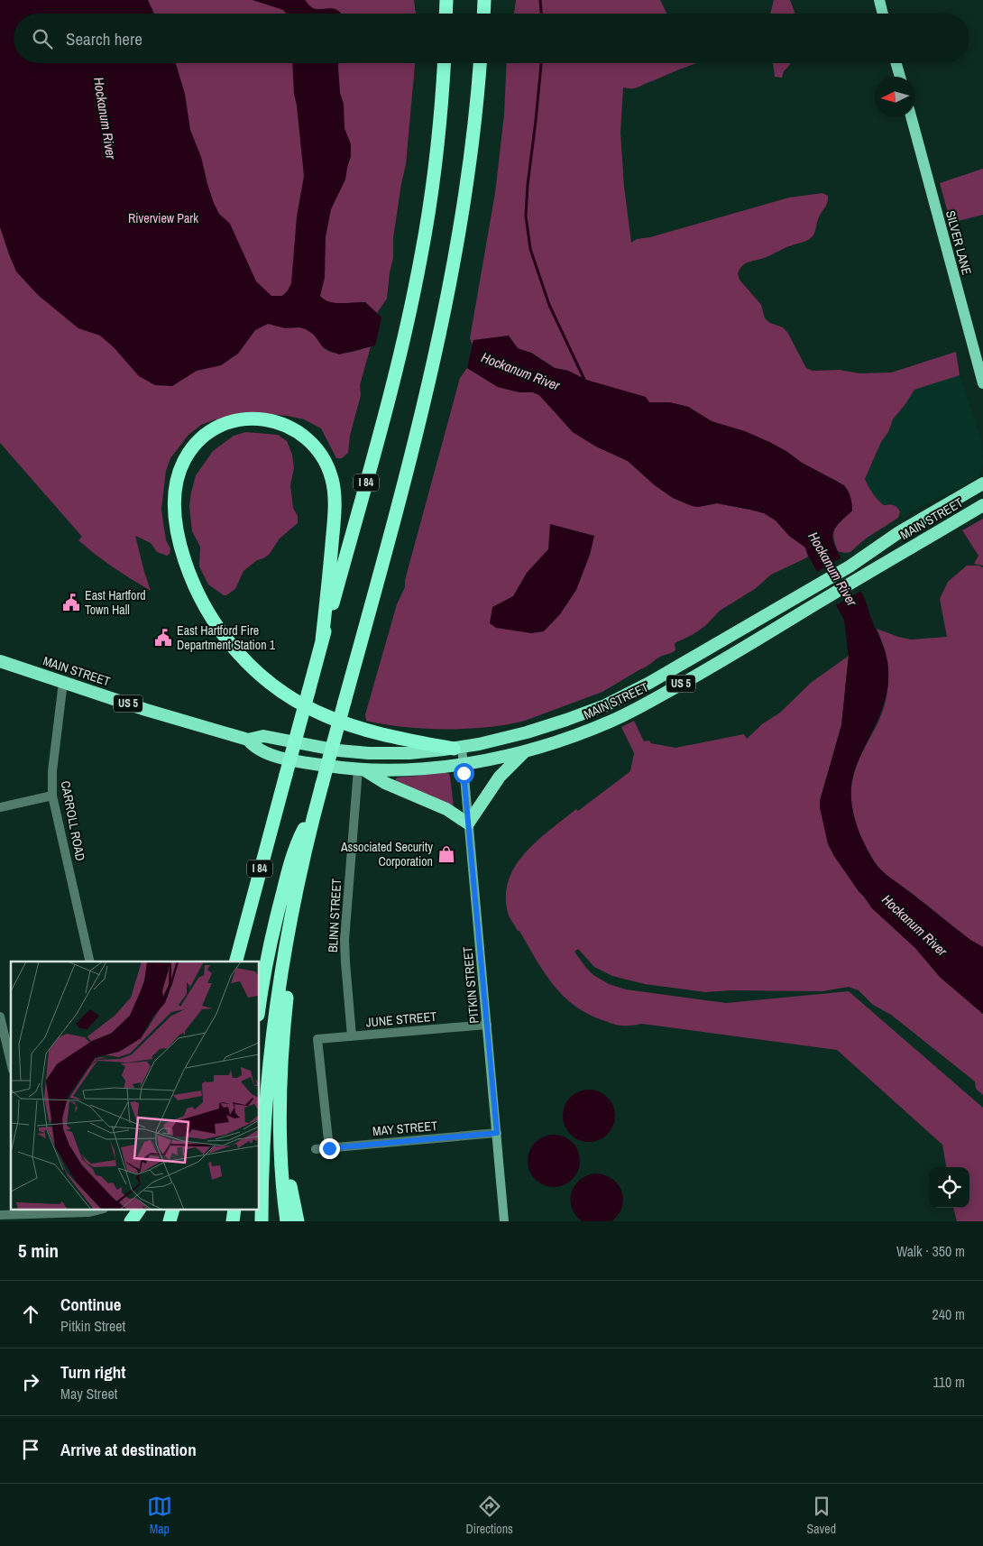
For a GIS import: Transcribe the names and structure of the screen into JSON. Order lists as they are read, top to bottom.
{
  "streets": {
    "highway": ["I 84", "MAIN STREET", "US 5"],
    "main road": ["SILVER LANE", "PITKIN STREET"],
    "street": [
      "CARROLL ROAD",
      "BLINN STREET",
      "JUNE STREET",
      "MAY STREET"
    ]
  },
  "crossings": [
    ["MAIN STREET", "CARROLL ROAD"],
    ["MAIN STREET", "BLINN STREET"],
    ["MAIN STREET", "PITKIN STREET"],
    ["BLINN STREET", "JUNE STREET"],
    ["PITKIN STREET", "JUNE STREET"],
    ["PITKIN STREET", "MAY STREET"],
    ["JUNE STREET", "MAY STREET"]
  ],
  "water": ["Hockanum River"],
  "parks": ["Riverview Park"],
  "places": {
    "public building": ["East Hartford Town Hall", "East Hartford Fire Department Station 1"],
    "shop": ["Associated Security Corporation"]
  },
  "north": "left",
  "page": {
    "search": "Search here",
    "heading": ["5 min", "Walk · 350 m"],
    "list": [
      ["Continue", "Pitkin Street", "240 m"],
      ["Turn right", "May Street", "110 m"],
      "Arrive at destination"
    ],
    "nav": ["Map", "Directions", "Saved"]
  }
}
